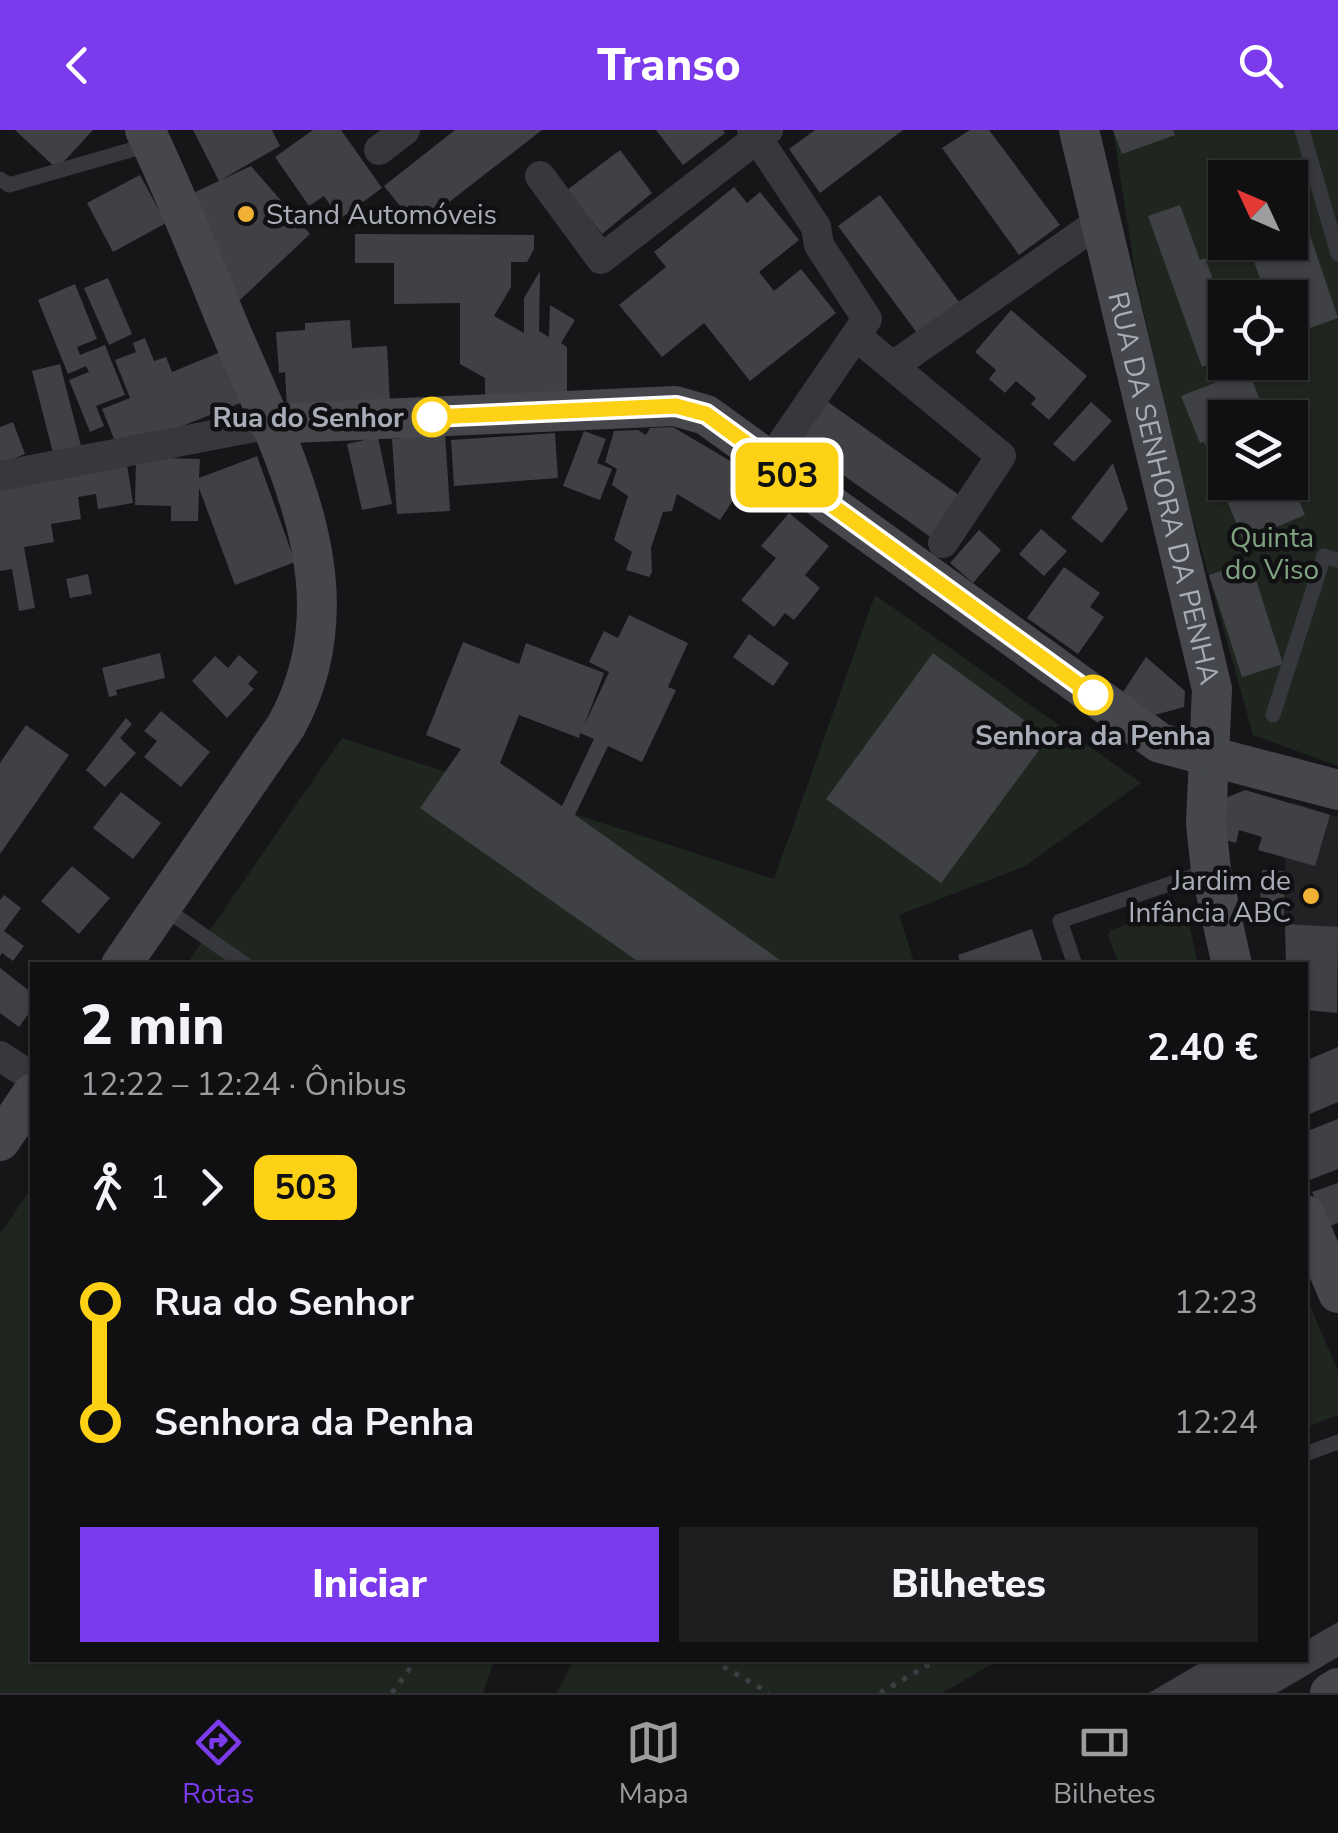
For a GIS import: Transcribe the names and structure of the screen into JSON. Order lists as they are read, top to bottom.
{
  "streets": {
    "street": ["RUA DA SENHORA DA PENHA"]
  },
  "parks": ["Quinta do Viso"],
  "places": [
    "Stand Automóveis",
    "Rua do Senhor",
    "Senhora da Penha",
    "Jardim de Infância ABC"
  ],
  "lines": ["bus line 503"],
  "north": "top left",
  "page": {
    "header": "Transo",
    "on_map": "503",
    "heading": ["2 min", "12:22 – 12:24 · Ônibus", "2.40 €"],
    "legs": ["1", "503"],
    "list": [
      {
        "name": "Rua do Senhor",
        "value": "12:23"
      },
      {
        "name": "Senhora da Penha",
        "value": "12:24"
      }
    ],
    "buttons": ["Iniciar", "Bilhetes"],
    "tabs": ["Rotas", "Mapa", "Bilhetes"]
  }
}
